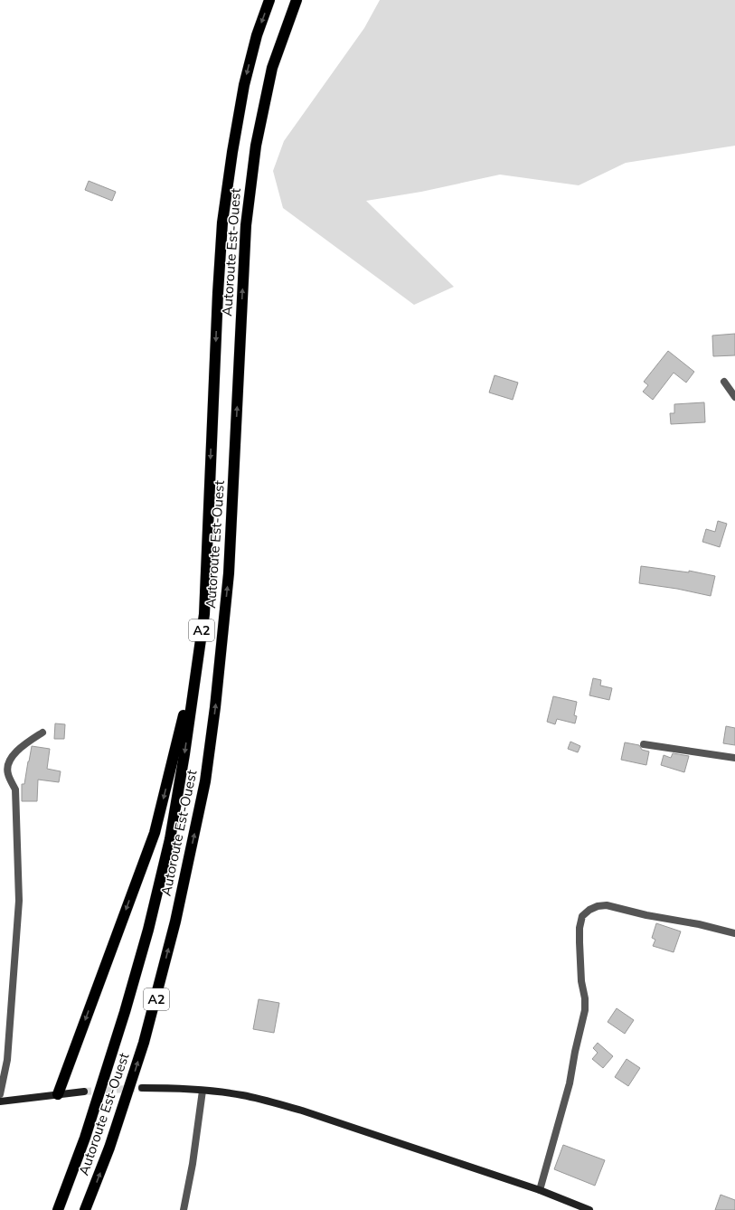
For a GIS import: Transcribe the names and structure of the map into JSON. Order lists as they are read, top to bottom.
{
  "streets": {
    "highway": ["Autoroute Est-Ouest", "A2"]
  }
}
